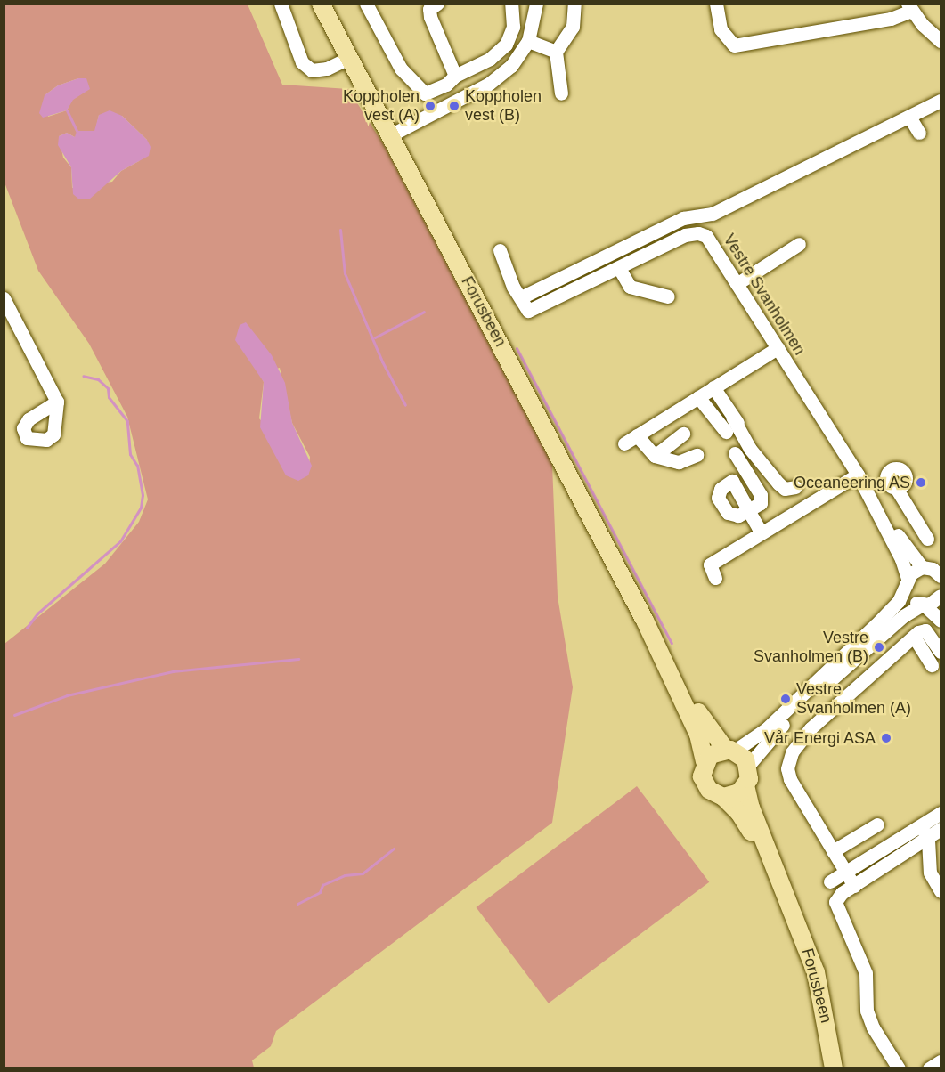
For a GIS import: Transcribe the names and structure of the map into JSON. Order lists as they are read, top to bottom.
{
  "streets": {
    "main road": ["Forusbeen"],
    "street": ["Vestre Svanholmen"]
  },
  "places": [
    "Koppholen vest (A)",
    "Koppholen vest (B)",
    "Oceaneering AS",
    "Vestre Svanholmen (B)",
    "Vestre Svanholmen (A)",
    "Vår Energi ASA"
  ]
}
